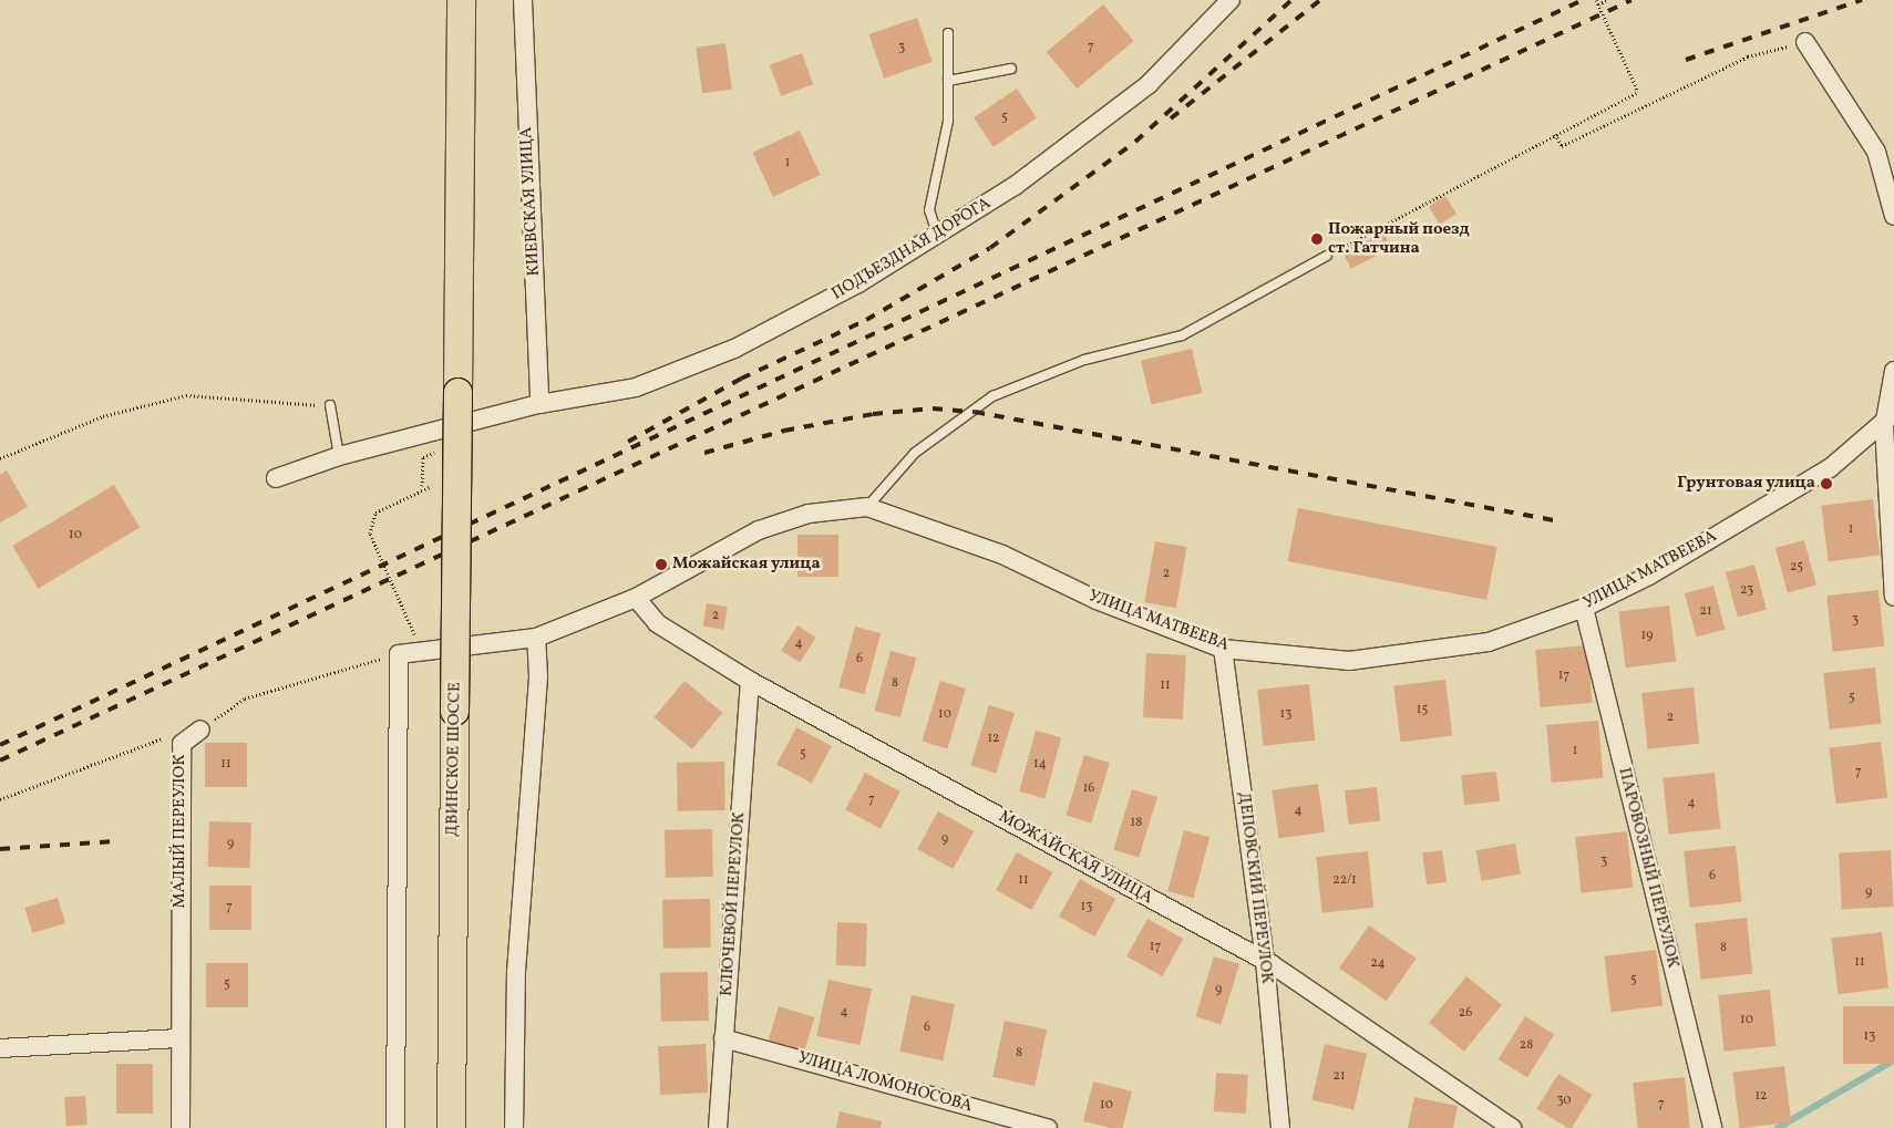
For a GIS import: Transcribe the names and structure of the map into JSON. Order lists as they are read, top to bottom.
{
  "streets": {
    "main road": ["ДВИНСКОЕ ШОССЕ"],
    "street": [
      "КИЕВСКАЯ УЛИЦА",
      "ПОДЪЕЗДНАЯ ДОРОГА",
      "УЛИЦА МАТВЕЕВА",
      "МАЛЫЙ ПЕРЕУЛОК",
      "МОЖАЙСКАЯ УЛИЦА",
      "ПАРОВОЗНЫЙ ПЕРЕУЛОК",
      "ДЕПОВСКИЙ ПЕРЕУЛОК",
      "КЛЮЧЕВОЙ ПЕРЕУЛОК",
      "УЛИЦА ЛОМОНОСОВА"
    ]
  },
  "crossings": [
    ["КИЕВСКАЯ УЛИЦА", "ПОДЪЕЗДНАЯ ДОРОГА"],
    ["УЛИЦА МАТВЕЕВА", "МОЖАЙСКАЯ УЛИЦА"],
    ["УЛИЦА МАТВЕЕВА", "ПАРОВОЗНЫЙ ПЕРЕУЛОК"],
    ["УЛИЦА МАТВЕЕВА", "ДЕПОВСКИЙ ПЕРЕУЛОК"],
    ["МОЖАЙСКАЯ УЛИЦА", "ДЕПОВСКИЙ ПЕРЕУЛОК"],
    ["МОЖАЙСКАЯ УЛИЦА", "КЛЮЧЕВОЙ ПЕРЕУЛОК"],
    ["КЛЮЧЕВОЙ ПЕРЕУЛОК", "УЛИЦА ЛОМОНОСОВА"]
  ],
  "places": ["Пожарный поезд ст. Гатчина", "Грунтовая улица", "Можайская улица"],
  "house_numbers": [
    "7",
    "3",
    "5",
    "1",
    "1",
    "10",
    "25",
    "2",
    "23",
    "21",
    "2",
    "3",
    "19",
    "4",
    "6",
    "17",
    "8",
    "11",
    "5",
    "15",
    "10",
    "13",
    "2",
    "12",
    "1",
    "5",
    "11",
    "14",
    "7",
    "16",
    "7",
    "4",
    "4",
    "18",
    "9",
    "9",
    "3",
    "6",
    "11",
    "22/1",
    "9",
    "7",
    "13",
    "17",
    "8",
    "11",
    "24",
    "5",
    "5",
    "9",
    "4",
    "26",
    "10",
    "6",
    "13",
    "28",
    "8",
    "21",
    "12",
    "30",
    "7",
    "10"
  ]
}
